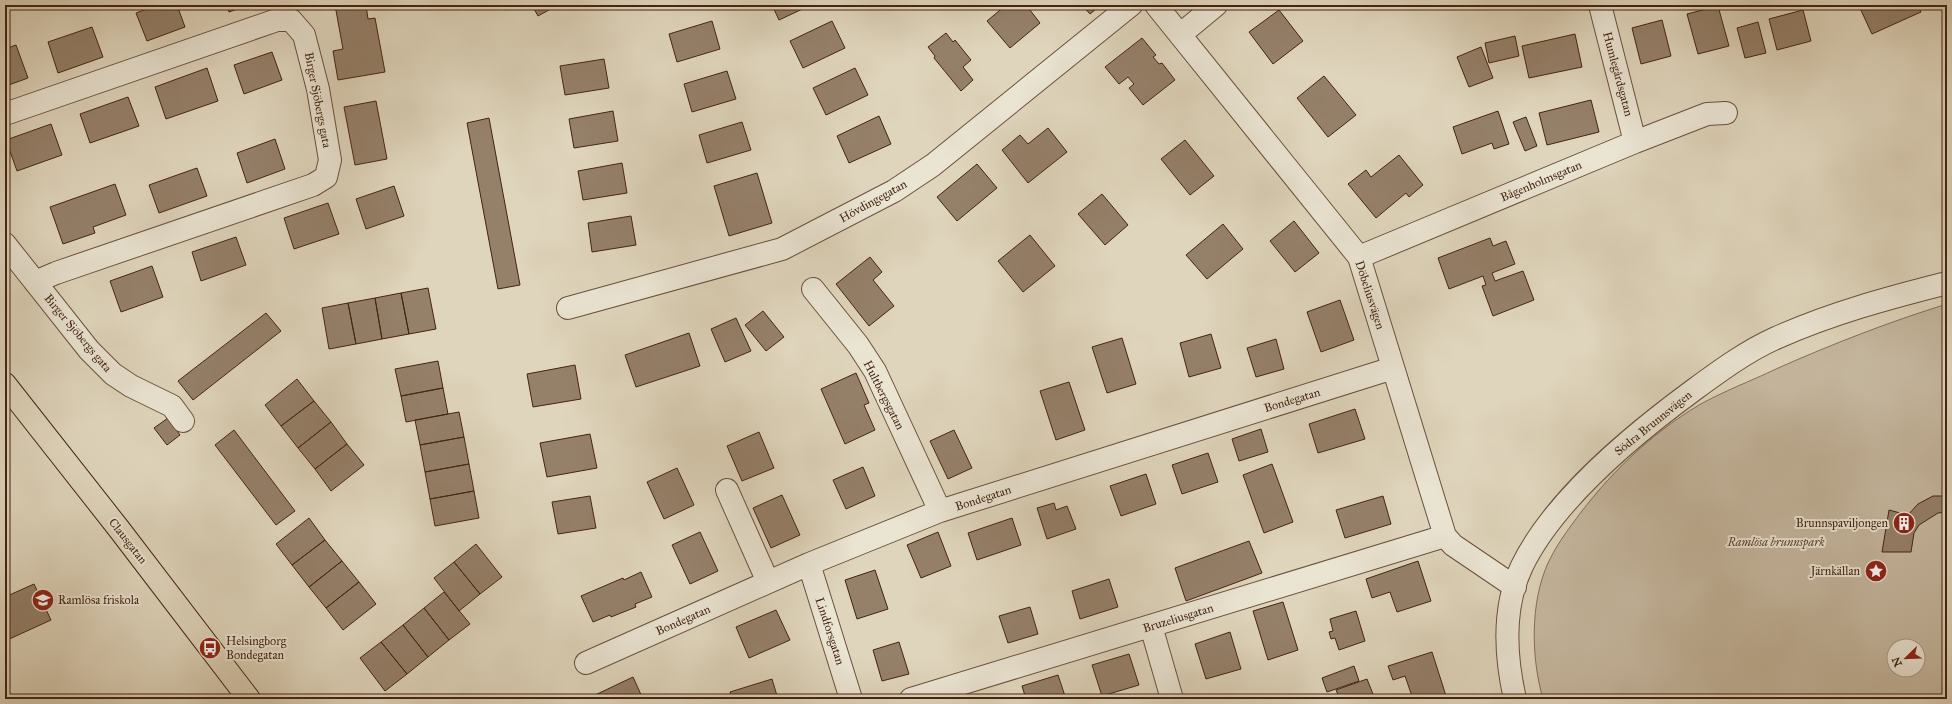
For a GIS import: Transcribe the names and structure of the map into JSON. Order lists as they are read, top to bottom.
{
  "streets": {
    "main road": ["Clausgatan"],
    "street": [
      "Humlegårdsgatan",
      "Birger Sjöbergs gata",
      "Bågenholmsgatan",
      "Hövdingegatan",
      "Döbeliusvägen",
      "Hultbergsgatan",
      "Bondegatan",
      "Södra Brunnsvägen",
      "Bruzeliusgatan",
      "Lindforsgatan"
    ]
  },
  "crossings": [
    ["Humlegårdsgatan", "Bågenholmsgatan"],
    ["Bågenholmsgatan", "Döbeliusvägen"],
    ["Döbeliusvägen", "Bondegatan"],
    ["Döbeliusvägen", "Bruzeliusgatan"],
    ["Hultbergsgatan", "Bondegatan"],
    ["Bondegatan", "Lindforsgatan"]
  ],
  "parks": ["Ramlösa brunnspark"],
  "places": {
    "building": ["Brunnspaviljongen"],
    "place": ["Järnkällan"],
    "school or university": ["Ramlösa friskola"],
    "bus stop": ["Helsingborg Bondegatan"]
  },
  "north": "bottom left"
}
